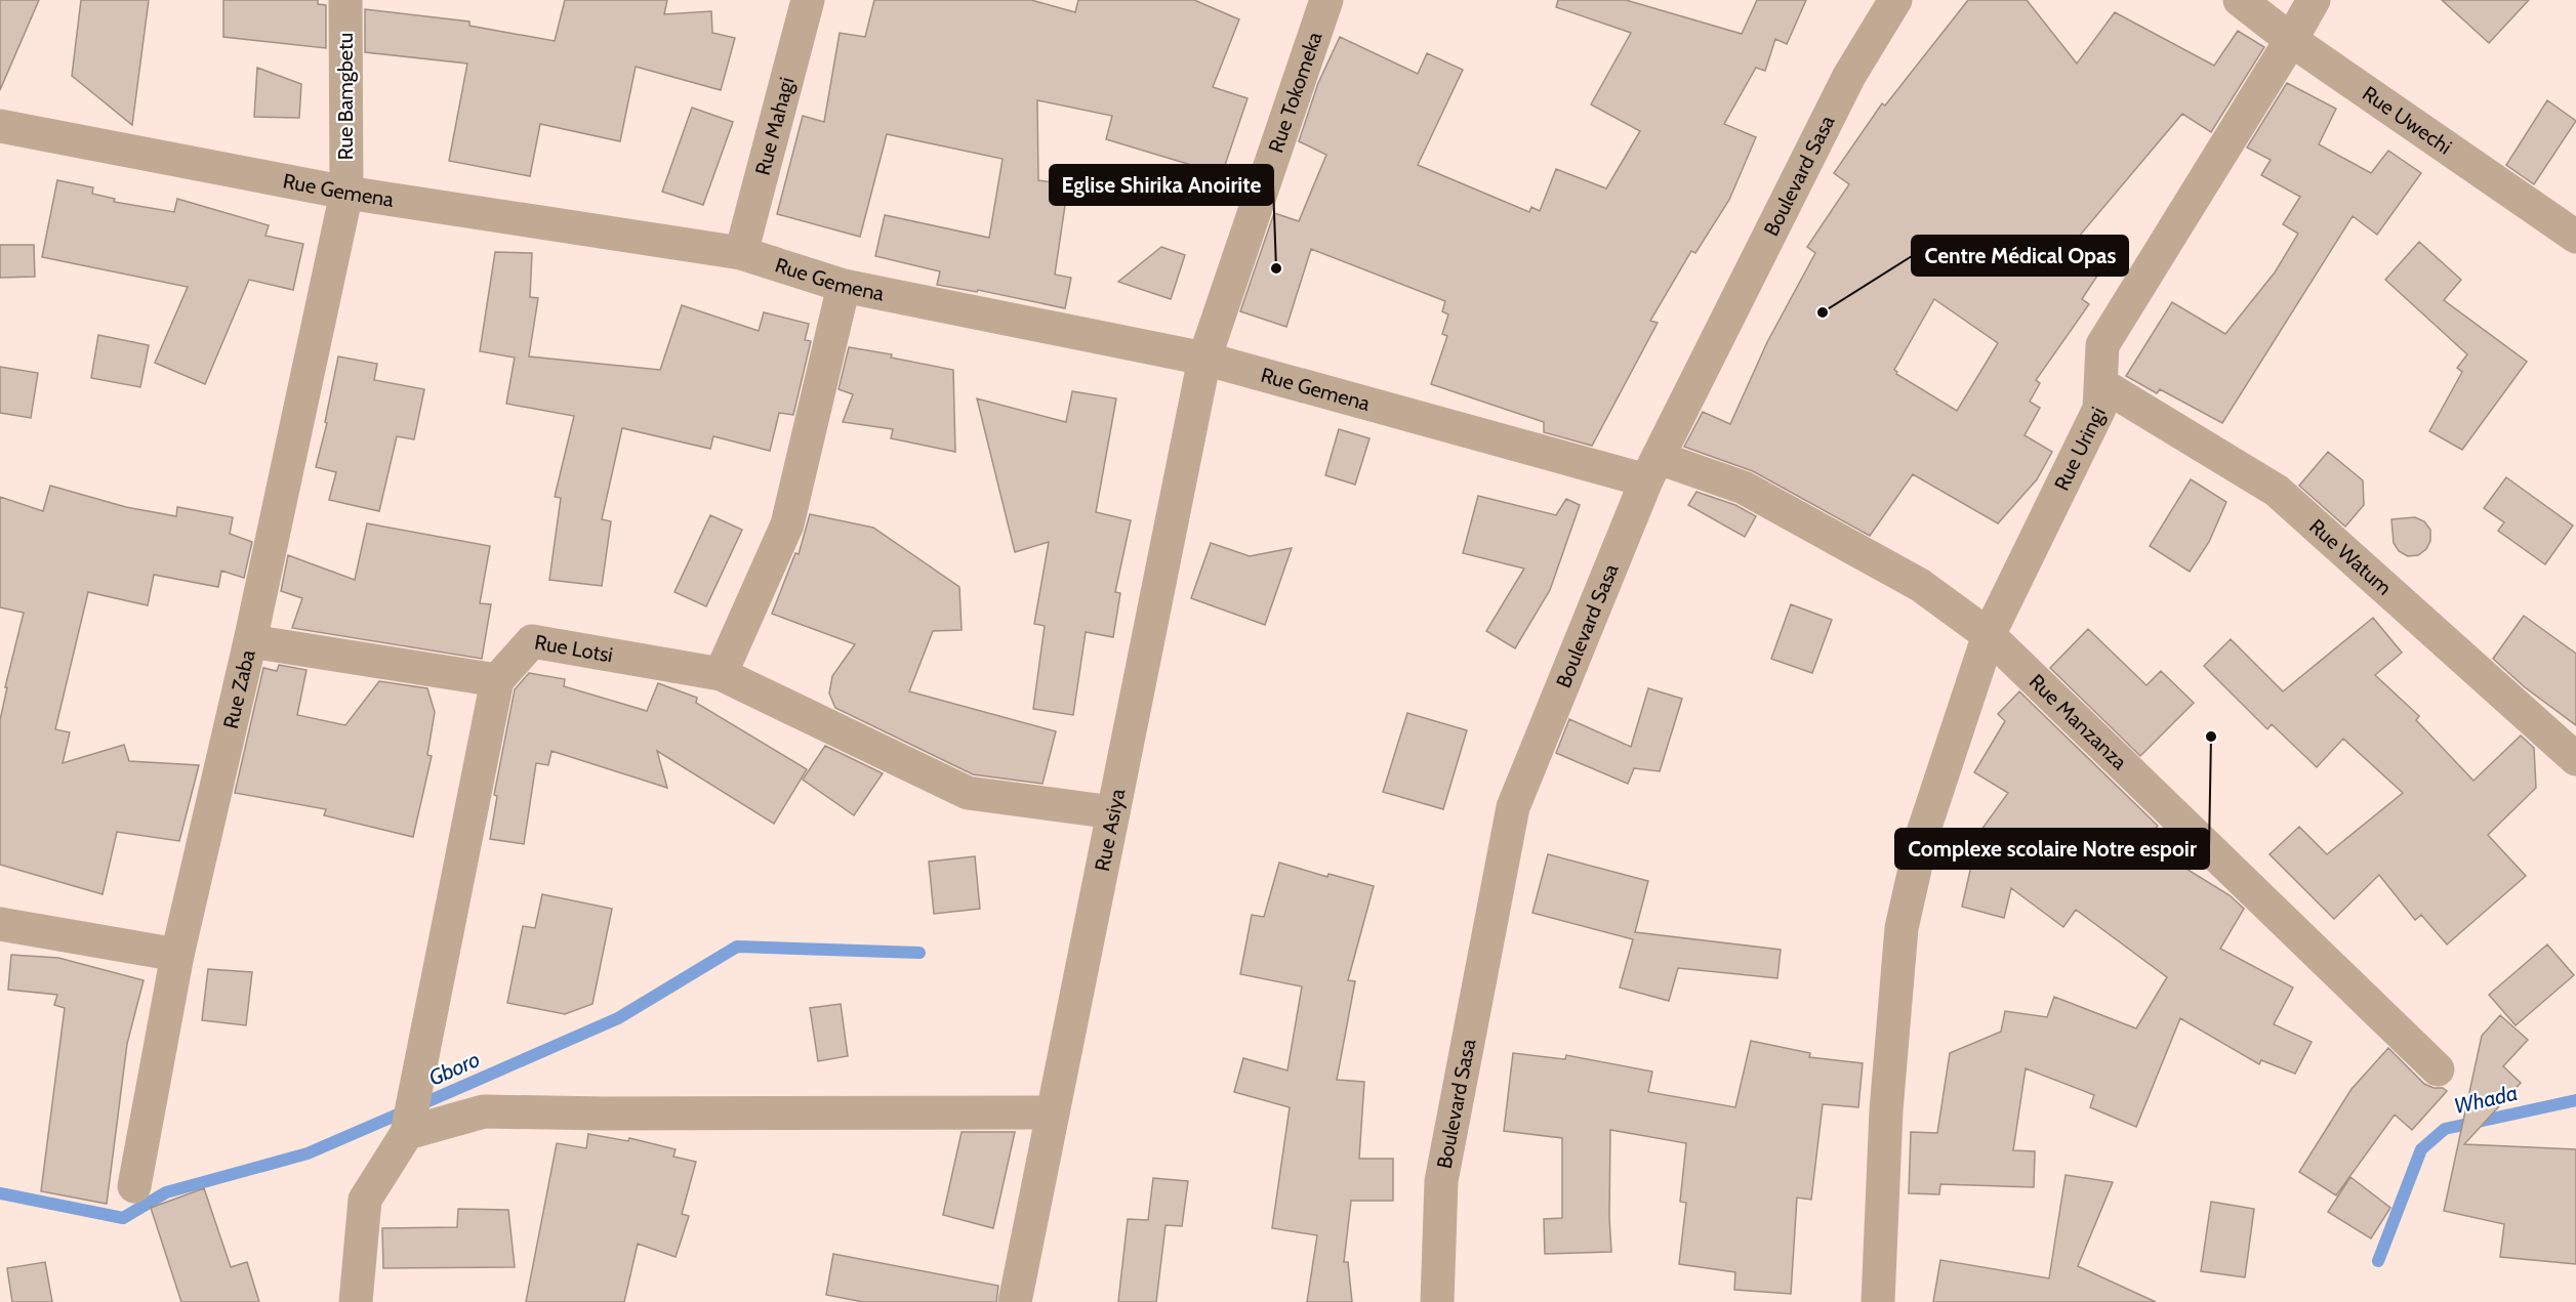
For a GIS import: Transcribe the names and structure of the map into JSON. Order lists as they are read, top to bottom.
{
  "streets": {
    "street": [
      "Rue Tokomeka",
      "Rue Bamgbetu",
      "Rue Uwechi",
      "Rue Mahagi",
      "Boulevard Sasa",
      "Rue Gemena",
      "Rue Uringi",
      "Rue Watum",
      "Rue Lotsi",
      "Rue Zaba",
      "Rue Manzanza",
      "Rue Asiya"
    ]
  },
  "crossings": [
    ["Rue Tokomeka", "Rue Gemena"],
    ["Rue Tokomeka", "Rue Asiya"],
    ["Rue Bamgbetu", "Rue Gemena"],
    ["Rue Bamgbetu", "Rue Zaba"],
    ["Rue Uwechi", "Rue Uringi"],
    ["Rue Mahagi", "Rue Gemena"],
    ["Boulevard Sasa", "Rue Gemena"],
    ["Boulevard Sasa", "Rue Manzanza"],
    ["Rue Gemena", "Rue Zaba"],
    ["Rue Gemena", "Rue Manzanza"],
    ["Rue Gemena", "Rue Asiya"],
    ["Rue Uringi", "Rue Watum"],
    ["Rue Uringi", "Rue Manzanza"]
  ],
  "water": ["Gboro", "Whada"],
  "places": ["Eglise Shirika Anoirite", "Centre Médical Opas", "Complexe scolaire Notre espoir"]
}
